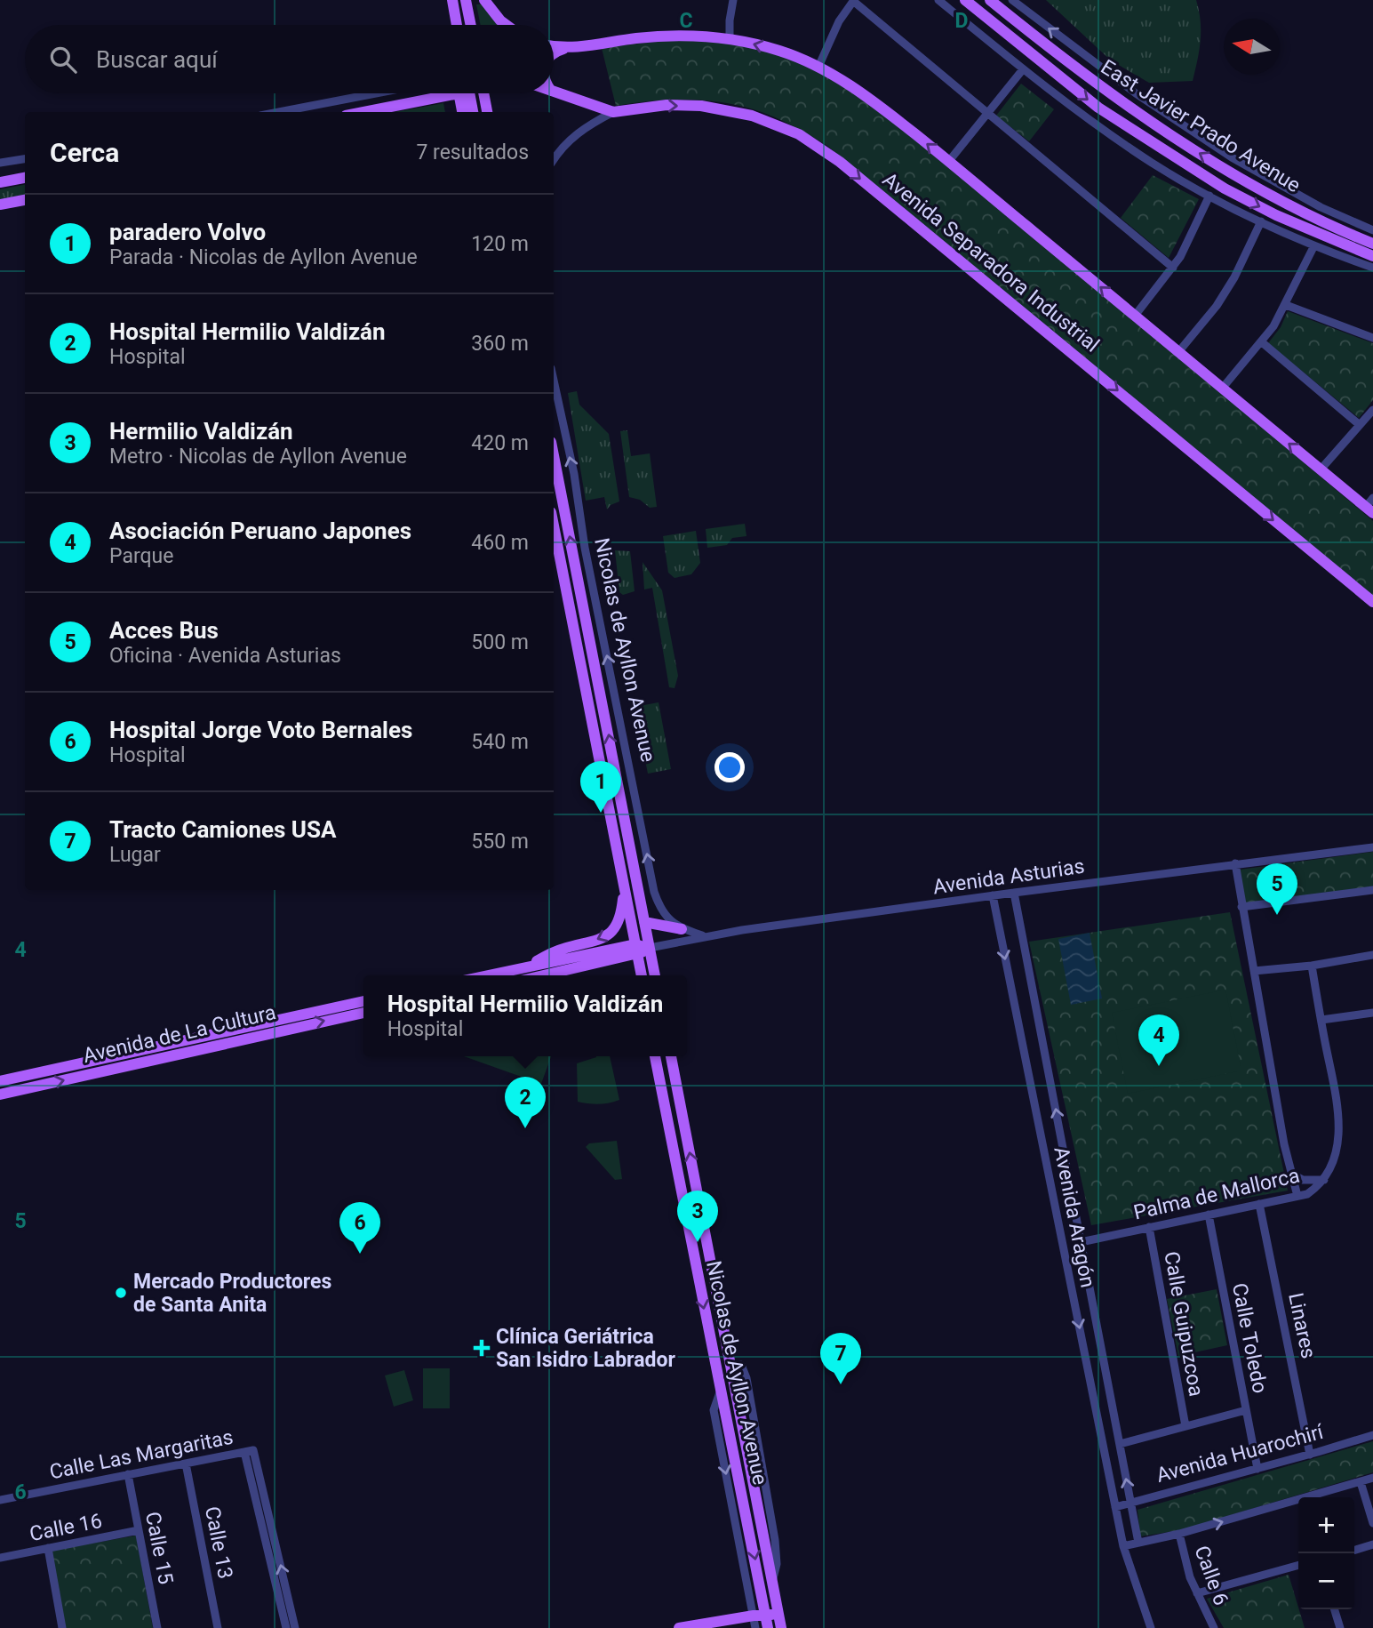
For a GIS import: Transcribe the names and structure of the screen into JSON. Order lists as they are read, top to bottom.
{
  "streets": {
    "main road": [
      "East Javier Prado Avenue",
      "Avenida Separadora Industrial",
      "Nicolas de Ayllon Avenue",
      "Avenida de La Cultura"
    ],
    "street": [
      "Avenida Asturias",
      "Palma de Mallorca",
      "Avenida Aragón",
      "Calle Guipuzcoa",
      "Linares",
      "Calle Toledo",
      "Avenida Huarochirí",
      "Calle Las Margaritas",
      "Calle 16",
      "Calle 13",
      "Calle 15",
      "Calle 6"
    ]
  },
  "crossings": [
    ["Nicolas de Ayllon Avenue", "Avenida Asturias"],
    ["Avenida Asturias", "Avenida Aragón"],
    ["Palma de Mallorca", "Avenida Aragón"],
    ["Palma de Mallorca", "Calle Guipuzcoa"],
    ["Palma de Mallorca", "Linares"],
    ["Palma de Mallorca", "Calle Toledo"],
    ["Avenida Aragón", "Avenida Huarochirí"],
    ["Linares", "Avenida Huarochirí"],
    ["Calle Toledo", "Avenida Huarochirí"],
    ["Calle Las Margaritas", "Calle 13"],
    ["Calle Las Margaritas", "Calle 15"],
    ["Calle 16", "Calle 15"]
  ],
  "places": {
    "other": ["Mercado Productores de Santa Anita"],
    "health": ["Clínica Geriátrica San Isidro Labrador"]
  },
  "north": "left",
  "page": {
    "search": "Buscar aquí",
    "heading": ["Cerca", "7 resultados"],
    "list": [
      {
        "mark": "1",
        "name": "paradero Volvo",
        "note": "Parada · Nicolas de Ayllon Avenue",
        "value": "120 m"
      },
      {
        "mark": "2",
        "name": "Hospital Hermilio Valdizán",
        "note": "Hospital",
        "value": "360 m"
      },
      {
        "mark": "3",
        "name": "Hermilio Valdizán",
        "note": "Metro · Nicolas de Ayllon Avenue",
        "value": "420 m"
      },
      {
        "mark": "4",
        "name": "Asociación Peruano Japones",
        "note": "Parque",
        "value": "460 m"
      },
      {
        "mark": "5",
        "name": "Acces Bus",
        "note": "Oficina · Avenida Asturias",
        "value": "500 m"
      },
      {
        "mark": "6",
        "name": "Hospital Jorge Voto Bernales",
        "note": "Hospital",
        "value": "540 m"
      },
      {
        "mark": "7",
        "name": "Tracto Camiones USA",
        "note": "Lugar",
        "value": "550 m"
      }
    ],
    "pins": [
      "1",
      "5",
      "4",
      "2",
      "3",
      "6",
      "7"
    ],
    "popup": ["Hospital Hermilio Valdizán", "Hospital"],
    "map_buttons": ["+", "−"]
  },
  "grid": {
    "columns": ["C", "D"],
    "rows": ["4", "5", "6"]
  }
}
